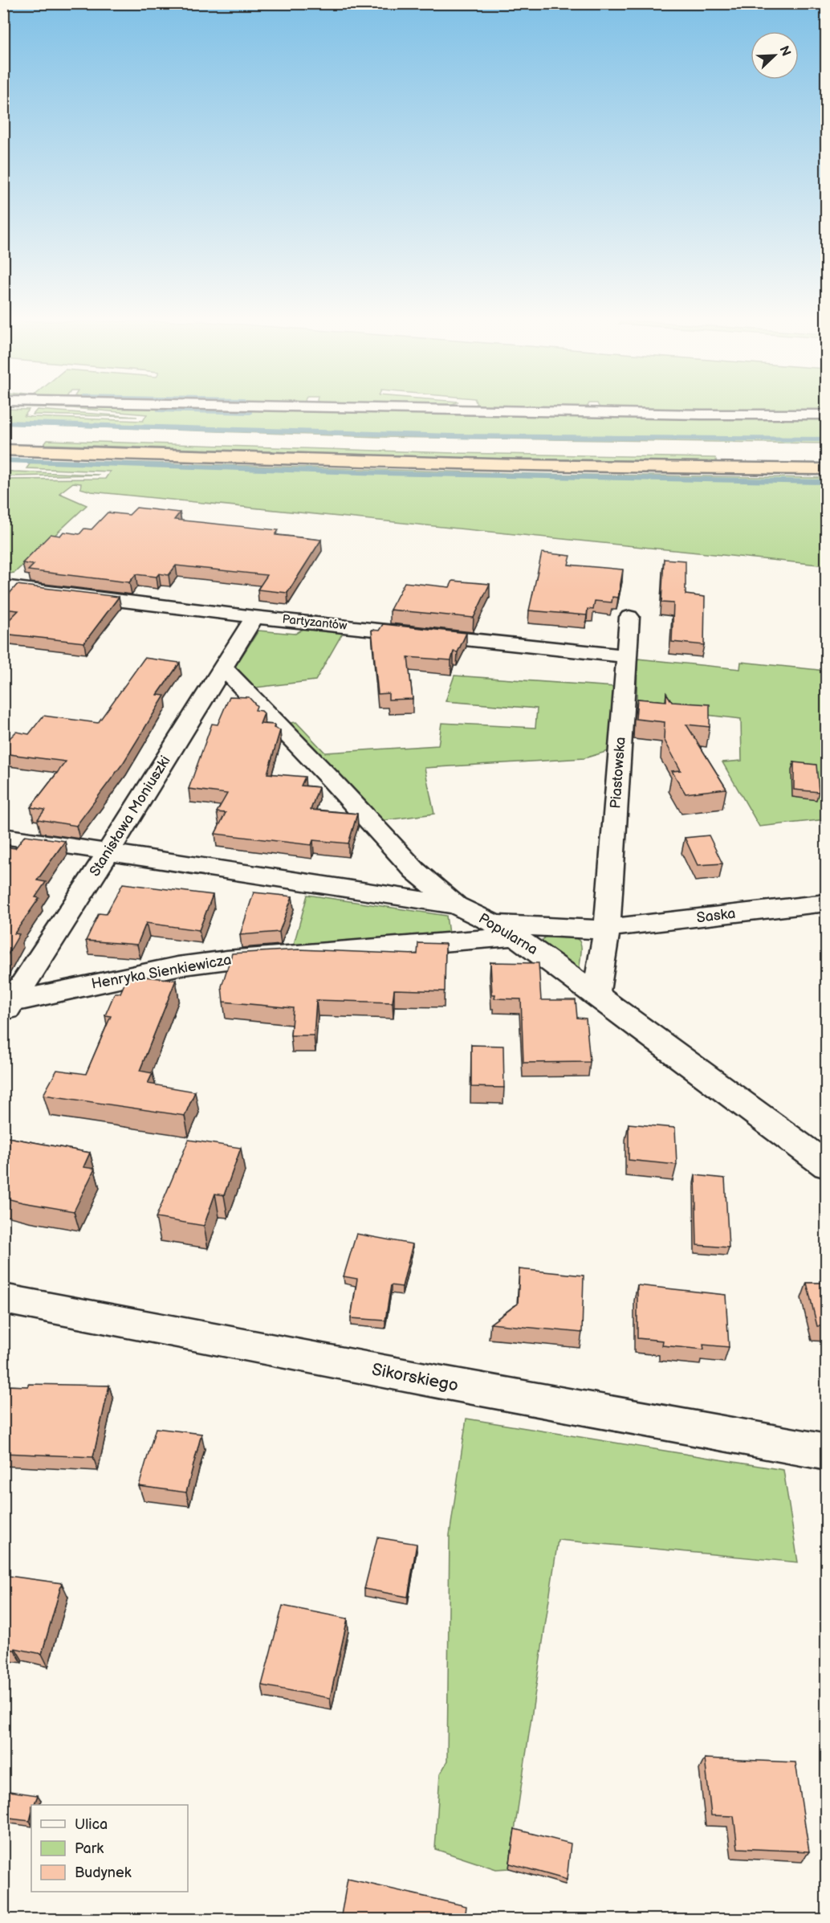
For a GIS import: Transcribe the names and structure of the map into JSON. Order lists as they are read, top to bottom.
{
  "streets": {
    "street": [
      "Partyzantów",
      "Piastowska",
      "Stanisława Moniuszki",
      "Saska",
      "Popularna",
      "Henryka Sienkiewicza",
      "Sikorskiego"
    ]
  },
  "crossings": [
    ["Partyzantów", "Piastowska"],
    ["Partyzantów", "Stanisława Moniuszki"],
    ["Piastowska", "Saska"],
    ["Piastowska", "Popularna"],
    ["Stanisława Moniuszki", "Popularna"],
    ["Stanisława Moniuszki", "Henryka Sienkiewicza"],
    ["Saska", "Popularna"],
    ["Saska", "Henryka Sienkiewicza"],
    ["Popularna", "Henryka Sienkiewicza"]
  ],
  "legend": ["Ulica", "Park", "Budynek"],
  "north": "top right"
}
